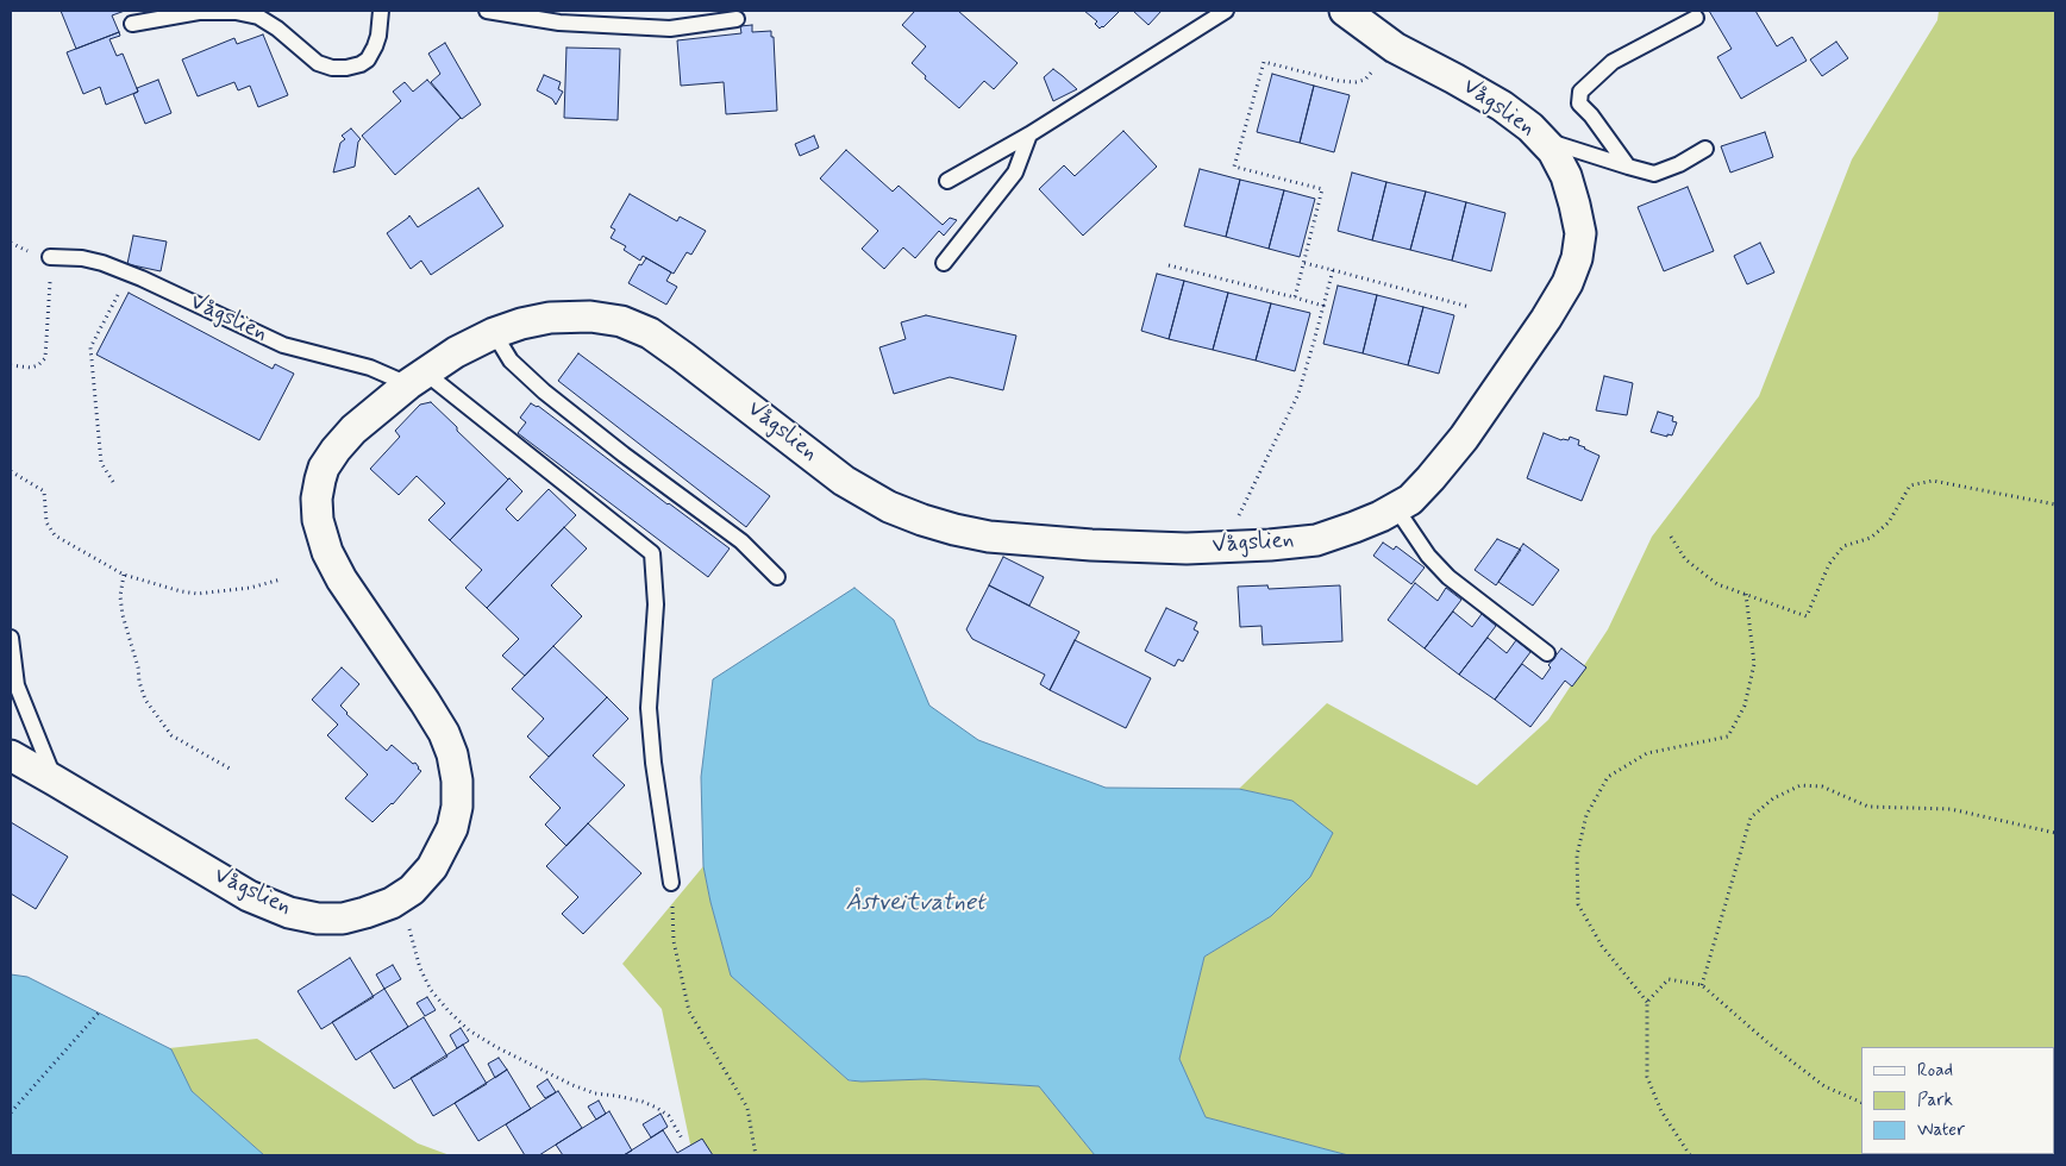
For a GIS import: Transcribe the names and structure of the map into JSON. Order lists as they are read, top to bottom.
{
  "streets": {
    "street": ["Vågslien"]
  },
  "water": ["Åstveitvatnet"],
  "legend": ["Road", "Park", "Water"]
}
